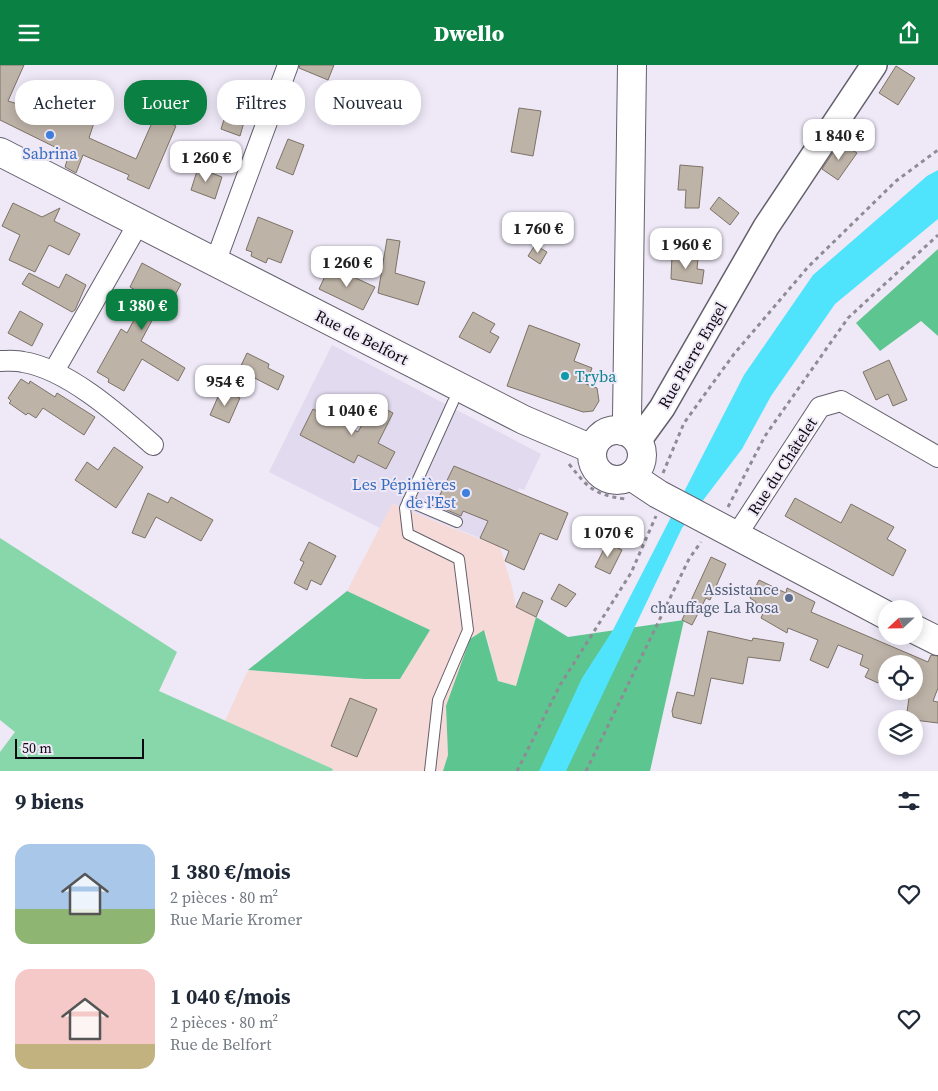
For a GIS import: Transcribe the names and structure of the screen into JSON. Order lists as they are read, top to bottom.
{
  "streets": {
    "main road": ["Rue de Belfort"],
    "street": ["Rue Pierre Engel", "Rue du Châtelet"]
  },
  "crossings": [
    ["Rue de Belfort", "Rue Pierre Engel"]
  ],
  "places": [
    "Sabrina",
    "Tryba",
    "Les Pépinières de l'Est",
    "Assistance chauffage La Rosa"
  ],
  "scale_bar": "50 m",
  "north": "left",
  "page": {
    "header": "Dwello",
    "chip": [
      "Acheter",
      "Louer",
      "Filtres",
      "Nouveau"
    ],
    "price": [
      "1 840 €",
      "1 260 €",
      "1 760 €",
      "1 960 €",
      "1 260 €",
      "1 380 €",
      "954 €",
      "1 040 €",
      "1 070 €"
    ],
    "scale": "50 m",
    "heading": "9 biens",
    "list": [
      {
        "name": "1 380 €/mois",
        "note": "2 pièces · 80 m² · Rue Marie Kromer"
      },
      {
        "name": "1 040 €/mois",
        "note": "2 pièces · 80 m² · Rue de Belfort"
      }
    ]
  }
}
